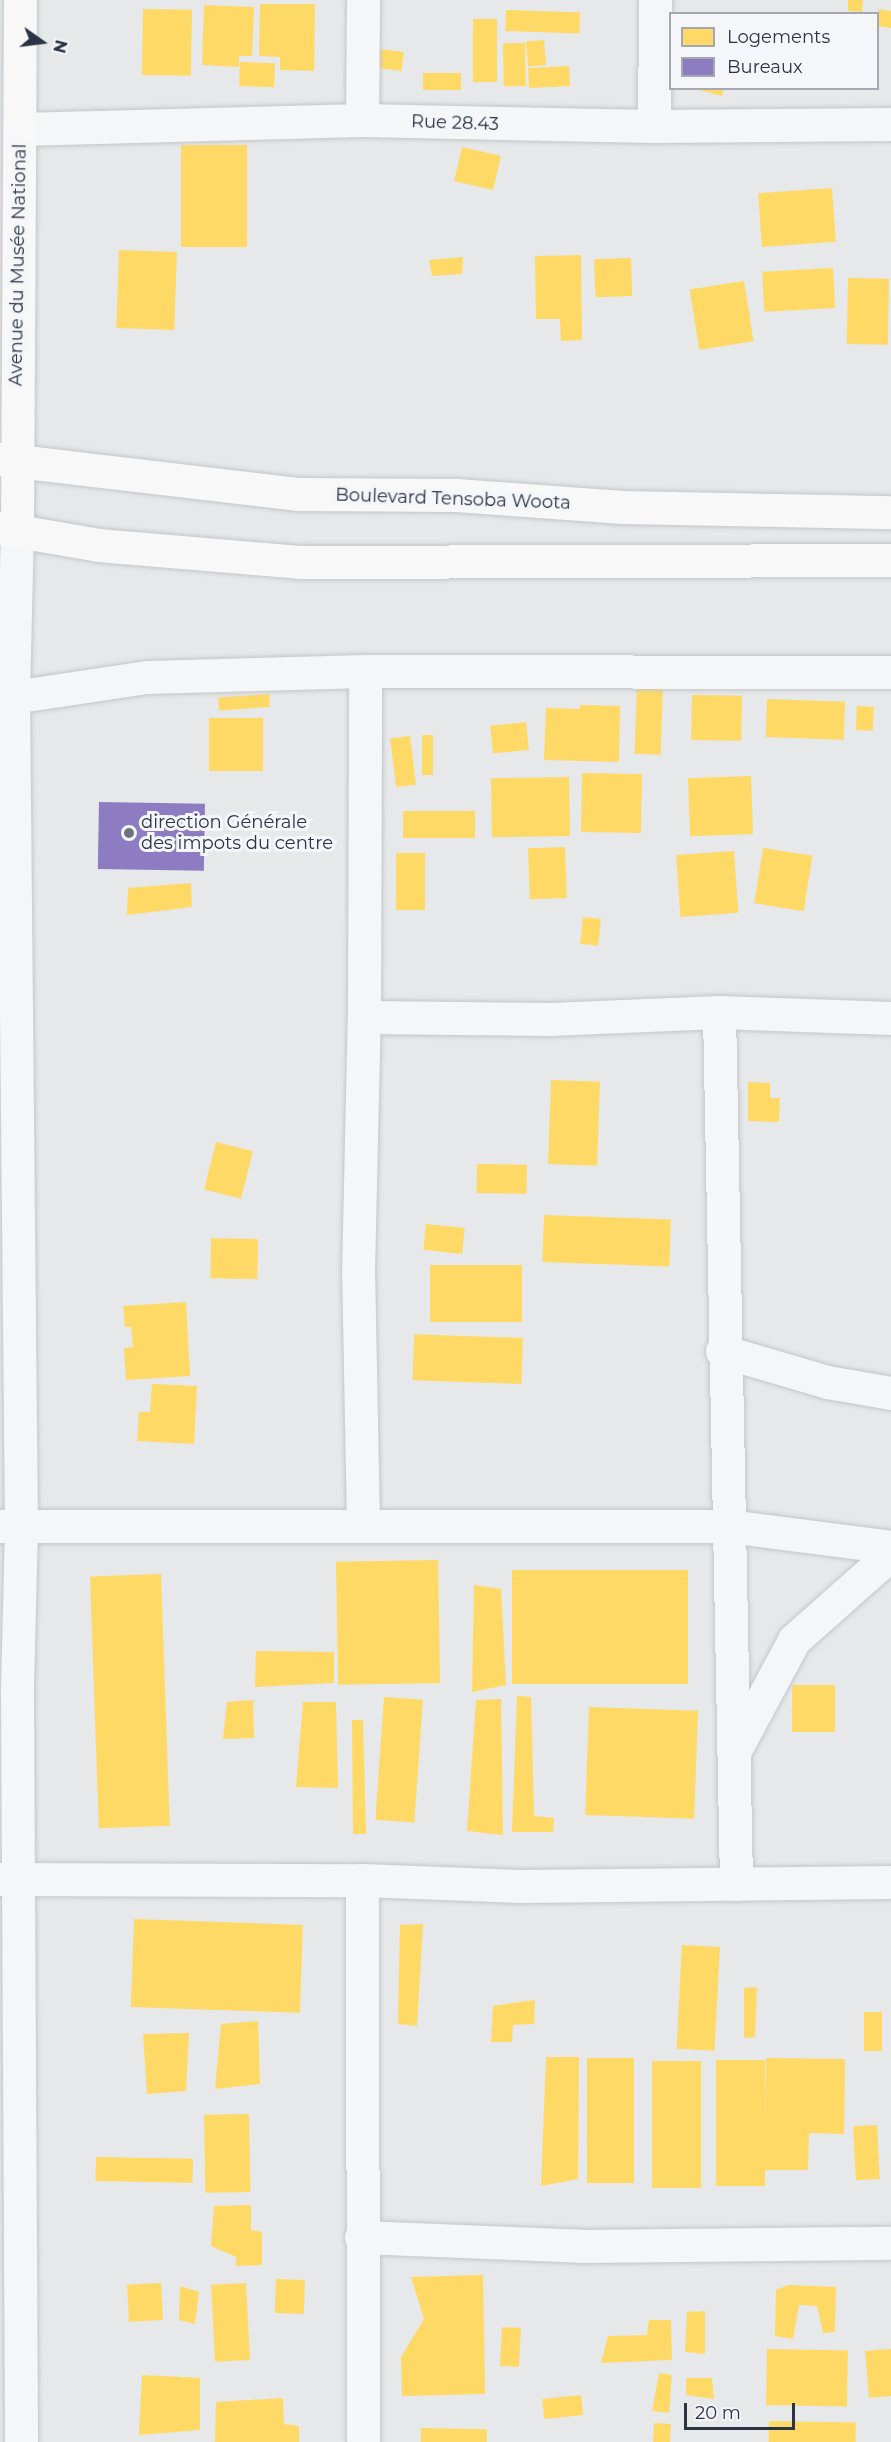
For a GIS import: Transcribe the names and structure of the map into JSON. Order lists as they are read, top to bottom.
{
  "streets": {
    "main road": ["Avenue du Musée National", "Boulevard Tensoba Woota"],
    "street": ["Rue 28.43"]
  },
  "crossings": [
    ["Rue 28.43", "Avenue du Musée National"],
    ["Avenue du Musée National", "Boulevard Tensoba Woota"]
  ],
  "places": ["direction Générale des impots du centre"],
  "legend": ["Logements", "Bureaux"],
  "scale_bar": "20 m",
  "north": "right"
}
